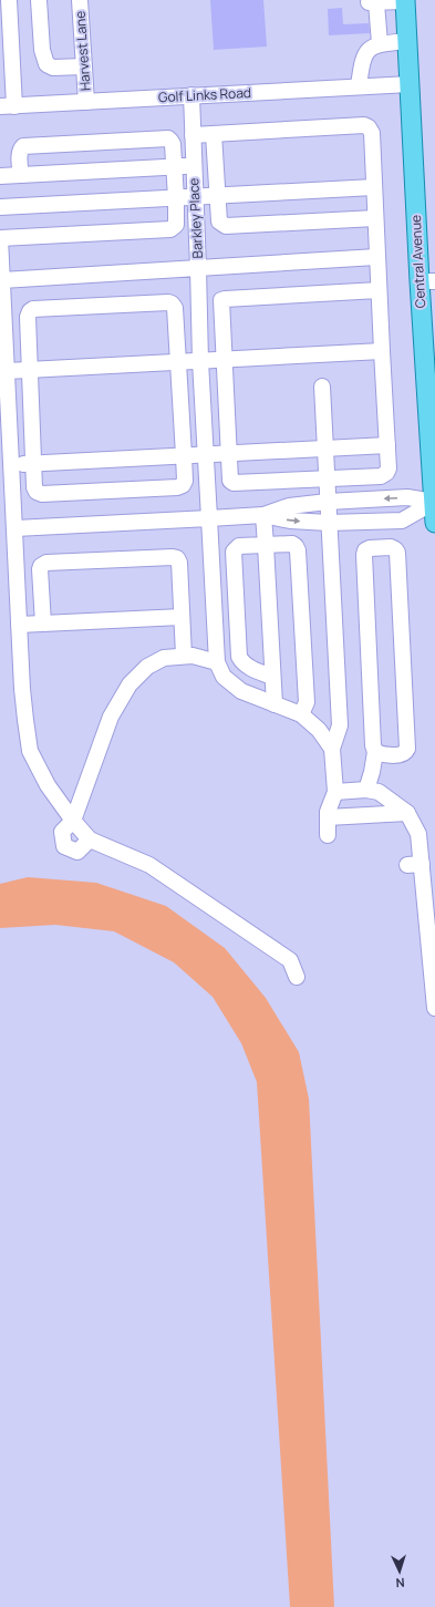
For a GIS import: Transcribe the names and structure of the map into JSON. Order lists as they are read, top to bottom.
{
  "streets": {
    "main road": ["Central Avenue"],
    "street": ["Harvest Lane", "Golf Links Road", "Barkley Place"]
  },
  "crossings": [
    ["Harvest Lane", "Golf Links Road"],
    ["Golf Links Road", "Barkley Place"],
    ["Golf Links Road", "Central Avenue"]
  ],
  "north": "bottom"
}
